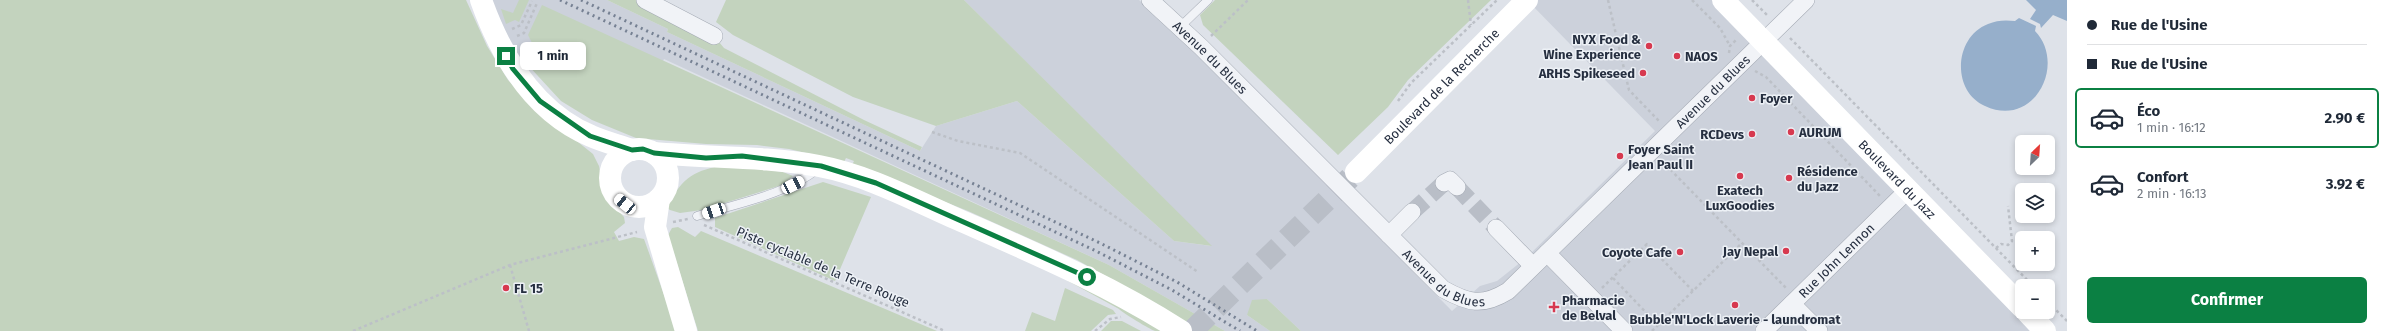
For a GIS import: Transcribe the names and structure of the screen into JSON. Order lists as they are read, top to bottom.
{
  "streets": {
    "main road": ["Boulevard de la Recherche", "Boulevard du Jazz"],
    "street": ["Avenue du Blues", "Rue John Lennon"],
    "path": ["Piste cyclable de la Terre Rouge"]
  },
  "crossings": [
    ["Avenue du Blues", "Boulevard du Jazz"],
    ["Boulevard du Jazz", "Rue John Lennon"]
  ],
  "places": {
    "other": [
      "NYX Food & Wine Experience",
      "NAOS",
      "ARHS Spikeseed",
      "Foyer",
      "AURUM",
      "RCDevs",
      "Foyer Saint Jean Paul II",
      "Exatech LuxGoodies",
      "Résidence du Jazz",
      "Jay Nepal",
      "Coyote Cafe",
      "FL 15",
      "Bubble'N'Lock Laverie - laundromat"
    ],
    "health": ["Pharmacie de Belval"]
  },
  "north": "top right",
  "page": {
    "banner": ["Rue de l'Usine", "Rue de l'Usine"],
    "bubble": "1 min",
    "list": [
      {
        "name": "Éco",
        "note": "1 min · 16:12",
        "value": "2.90 €"
      },
      {
        "name": "Confort",
        "note": "2 min · 16:13",
        "value": "3.92 €"
      }
    ],
    "map_buttons": ["+", "−"],
    "buttons": "Confirmer"
  }
}
